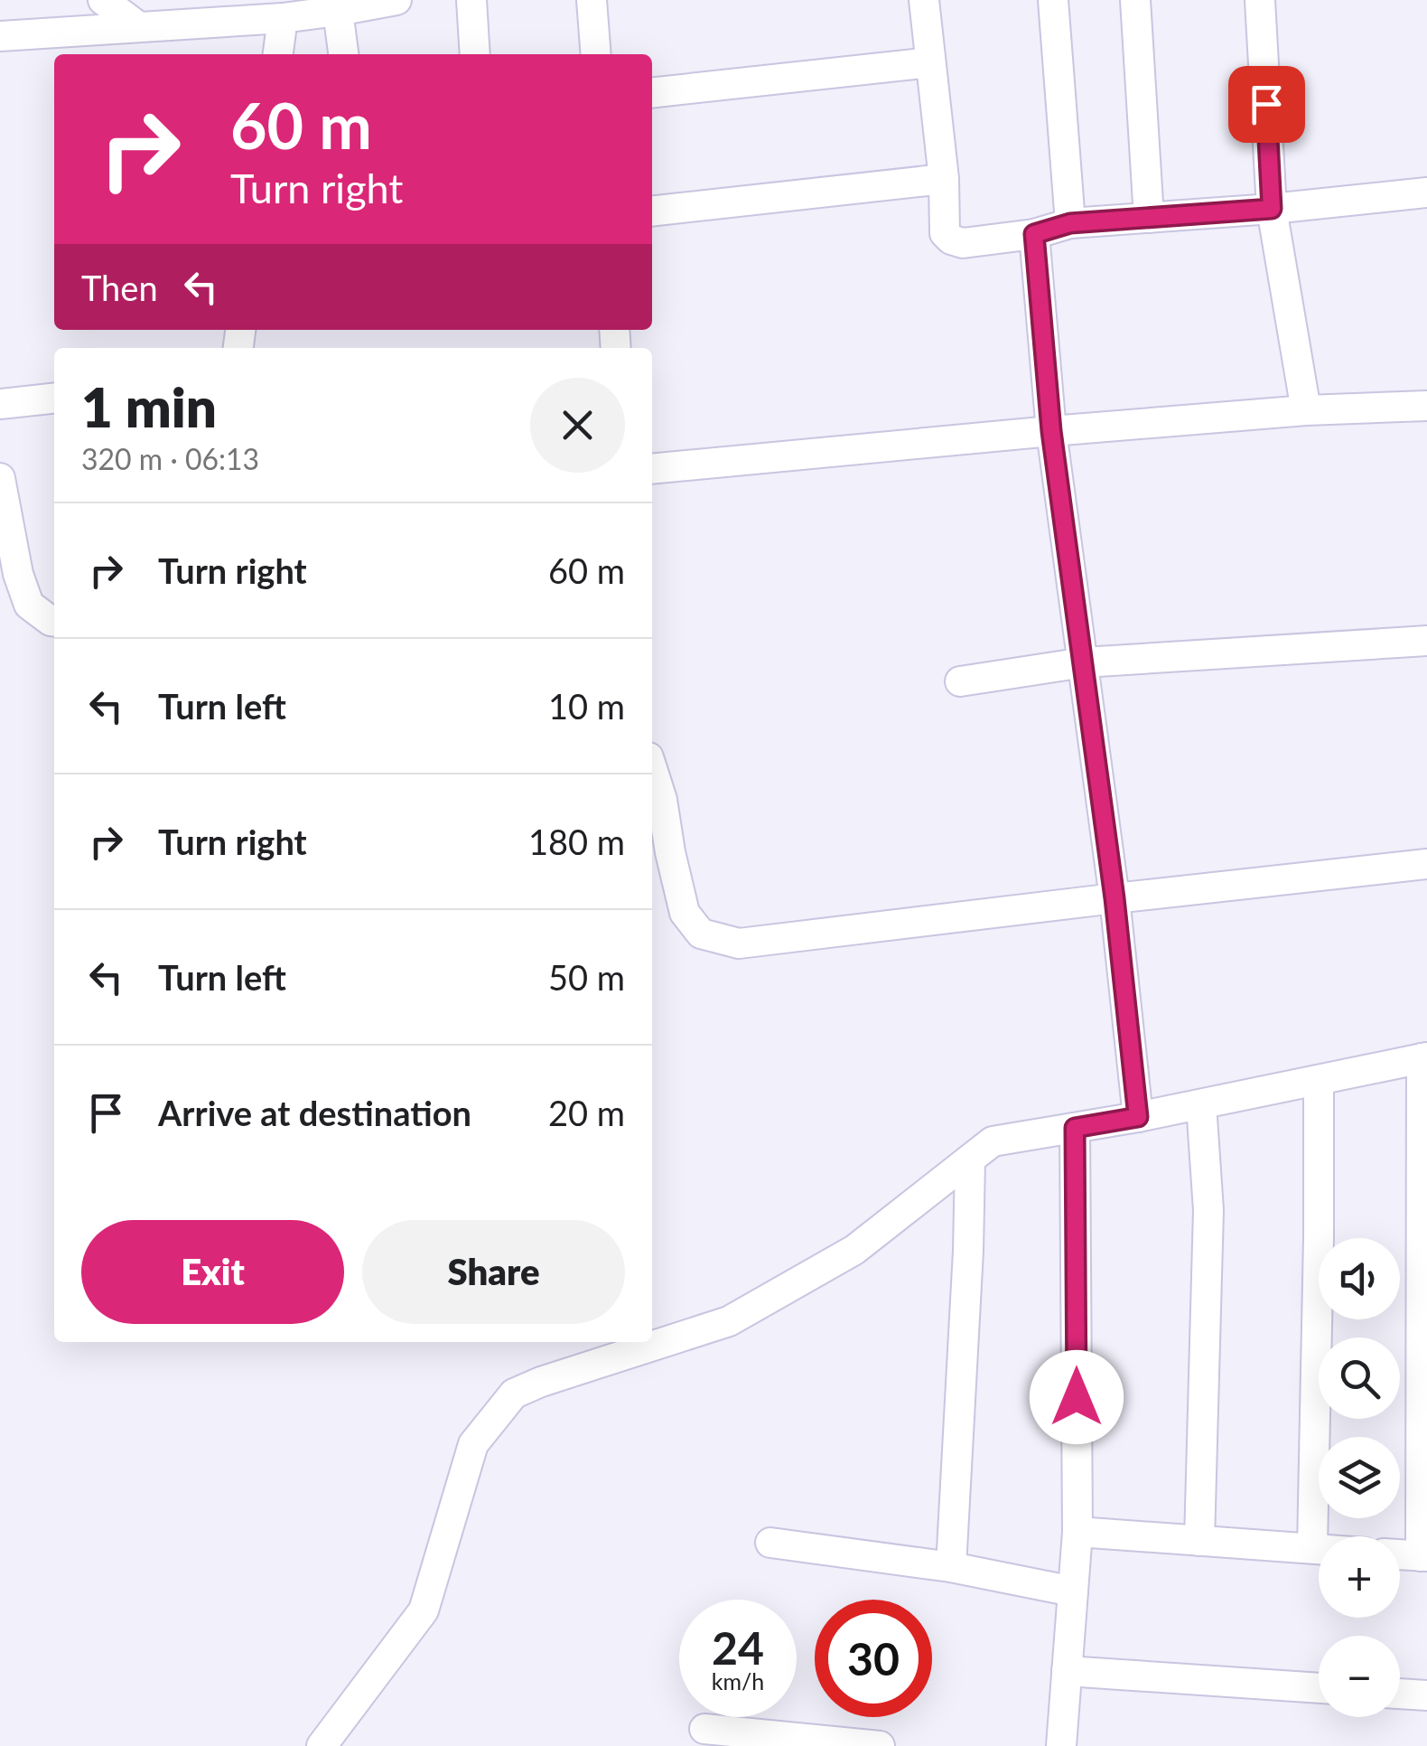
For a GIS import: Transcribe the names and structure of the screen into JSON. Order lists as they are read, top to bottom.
{
  "page": {
    "turn": ["60 m", "Turn right"],
    "then": "Then",
    "heading": ["1 min", "320 m · 06:13"],
    "list": [
      {
        "name": "Turn right",
        "value": "60 m"
      },
      {
        "name": "Turn left",
        "value": "10 m"
      },
      {
        "name": "Turn right",
        "value": "180 m"
      },
      {
        "name": "Turn left",
        "value": "50 m"
      },
      {
        "name": "Arrive at destination",
        "value": "20 m"
      }
    ],
    "buttons": ["Exit", "Share"],
    "map_buttons": ["+", "−"],
    "speed": "24 km/h",
    "limit": "30"
  }
}
